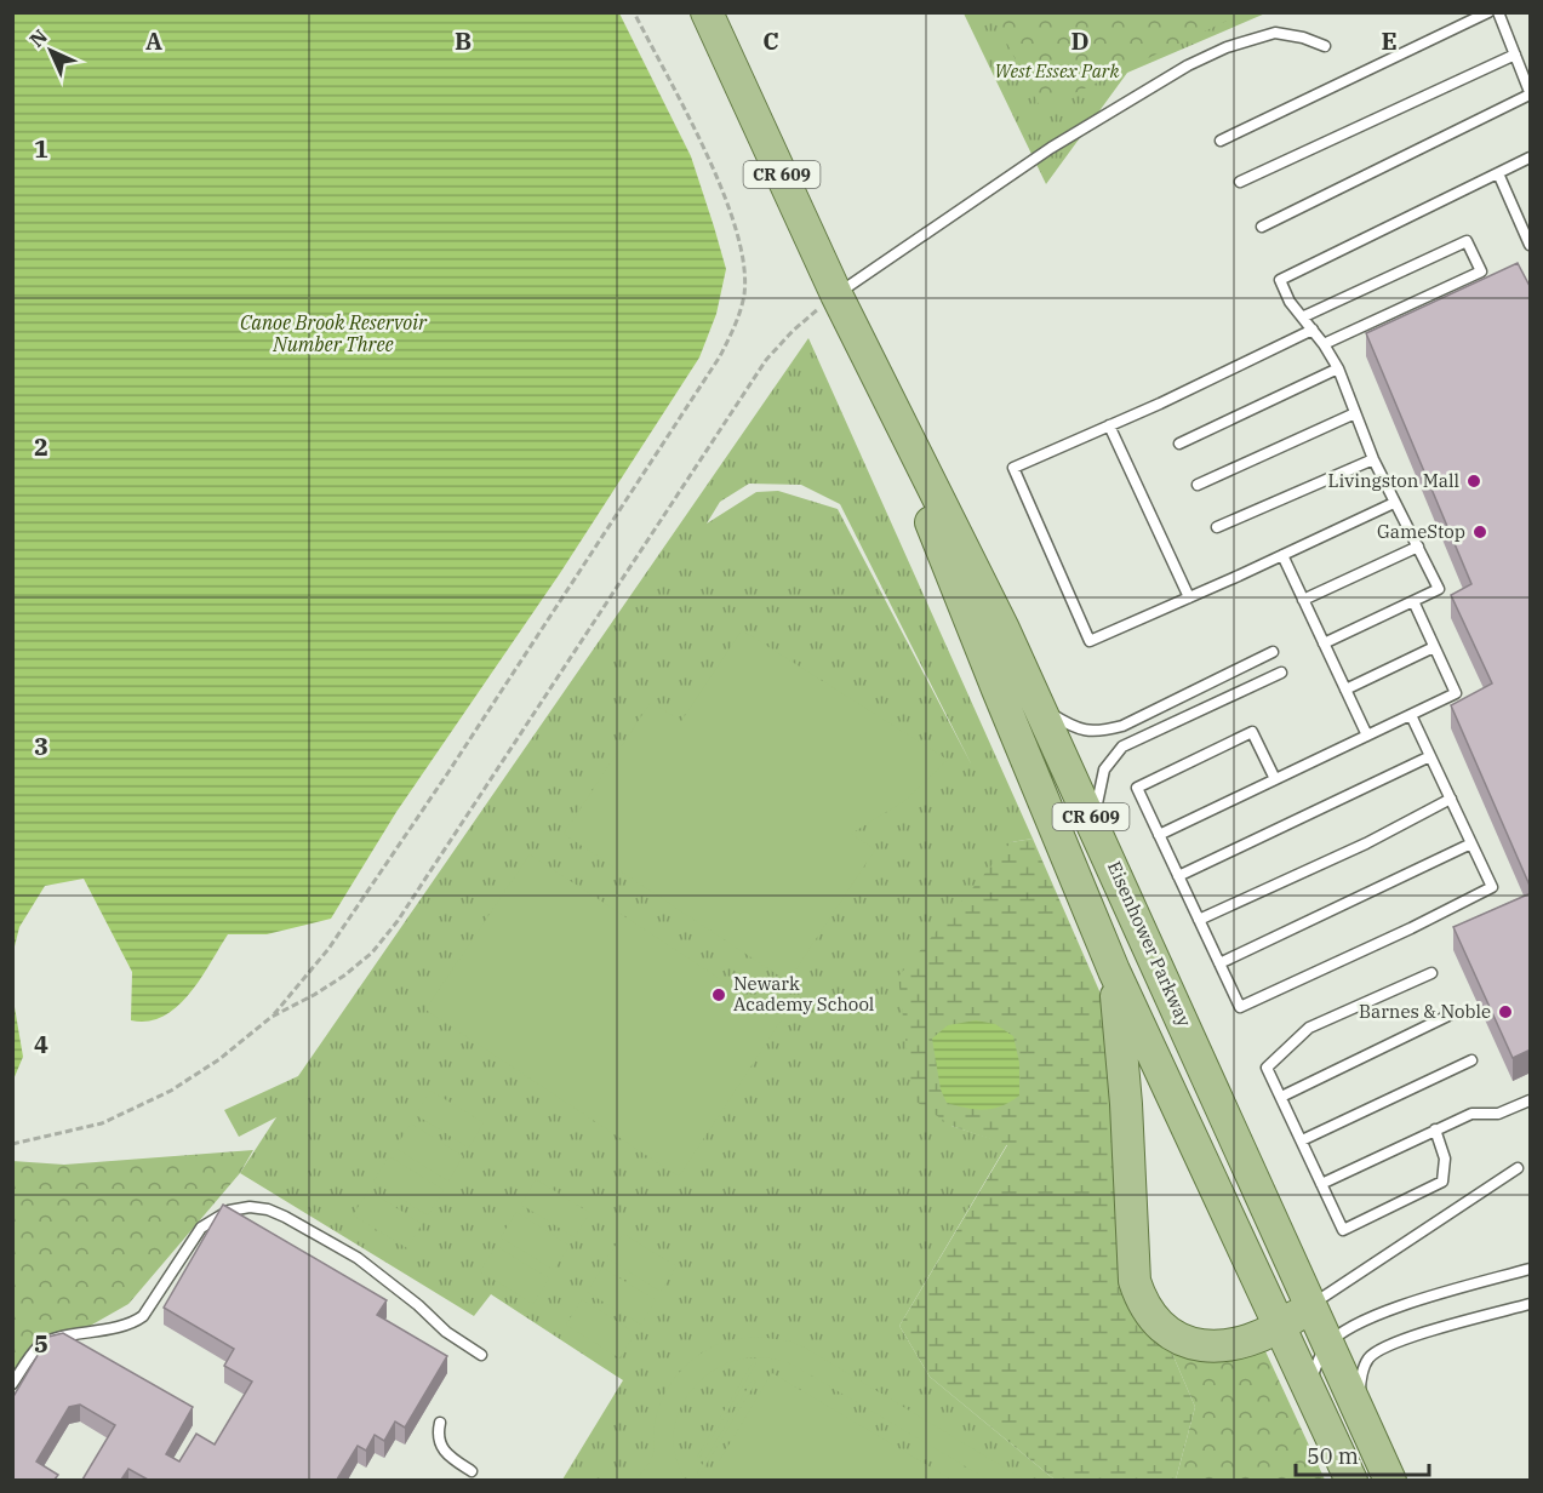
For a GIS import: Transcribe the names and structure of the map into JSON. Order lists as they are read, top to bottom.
{
  "streets": {
    "main road": ["CR 609", "Eisenhower Parkway"]
  },
  "water": ["Canoe Brook Reservoir Number Three"],
  "parks": ["West Essex Park"],
  "places": [
    "Livingston Mall",
    "GameStop",
    "Newark Academy School",
    "Barnes & Noble"
  ],
  "scale_bar": "50 m",
  "north": "top left",
  "grid": {
    "columns": [
      "A",
      "B",
      "C",
      "D",
      "E"
    ],
    "rows": [
      "1",
      "2",
      "3",
      "4",
      "5"
    ]
  }
}
